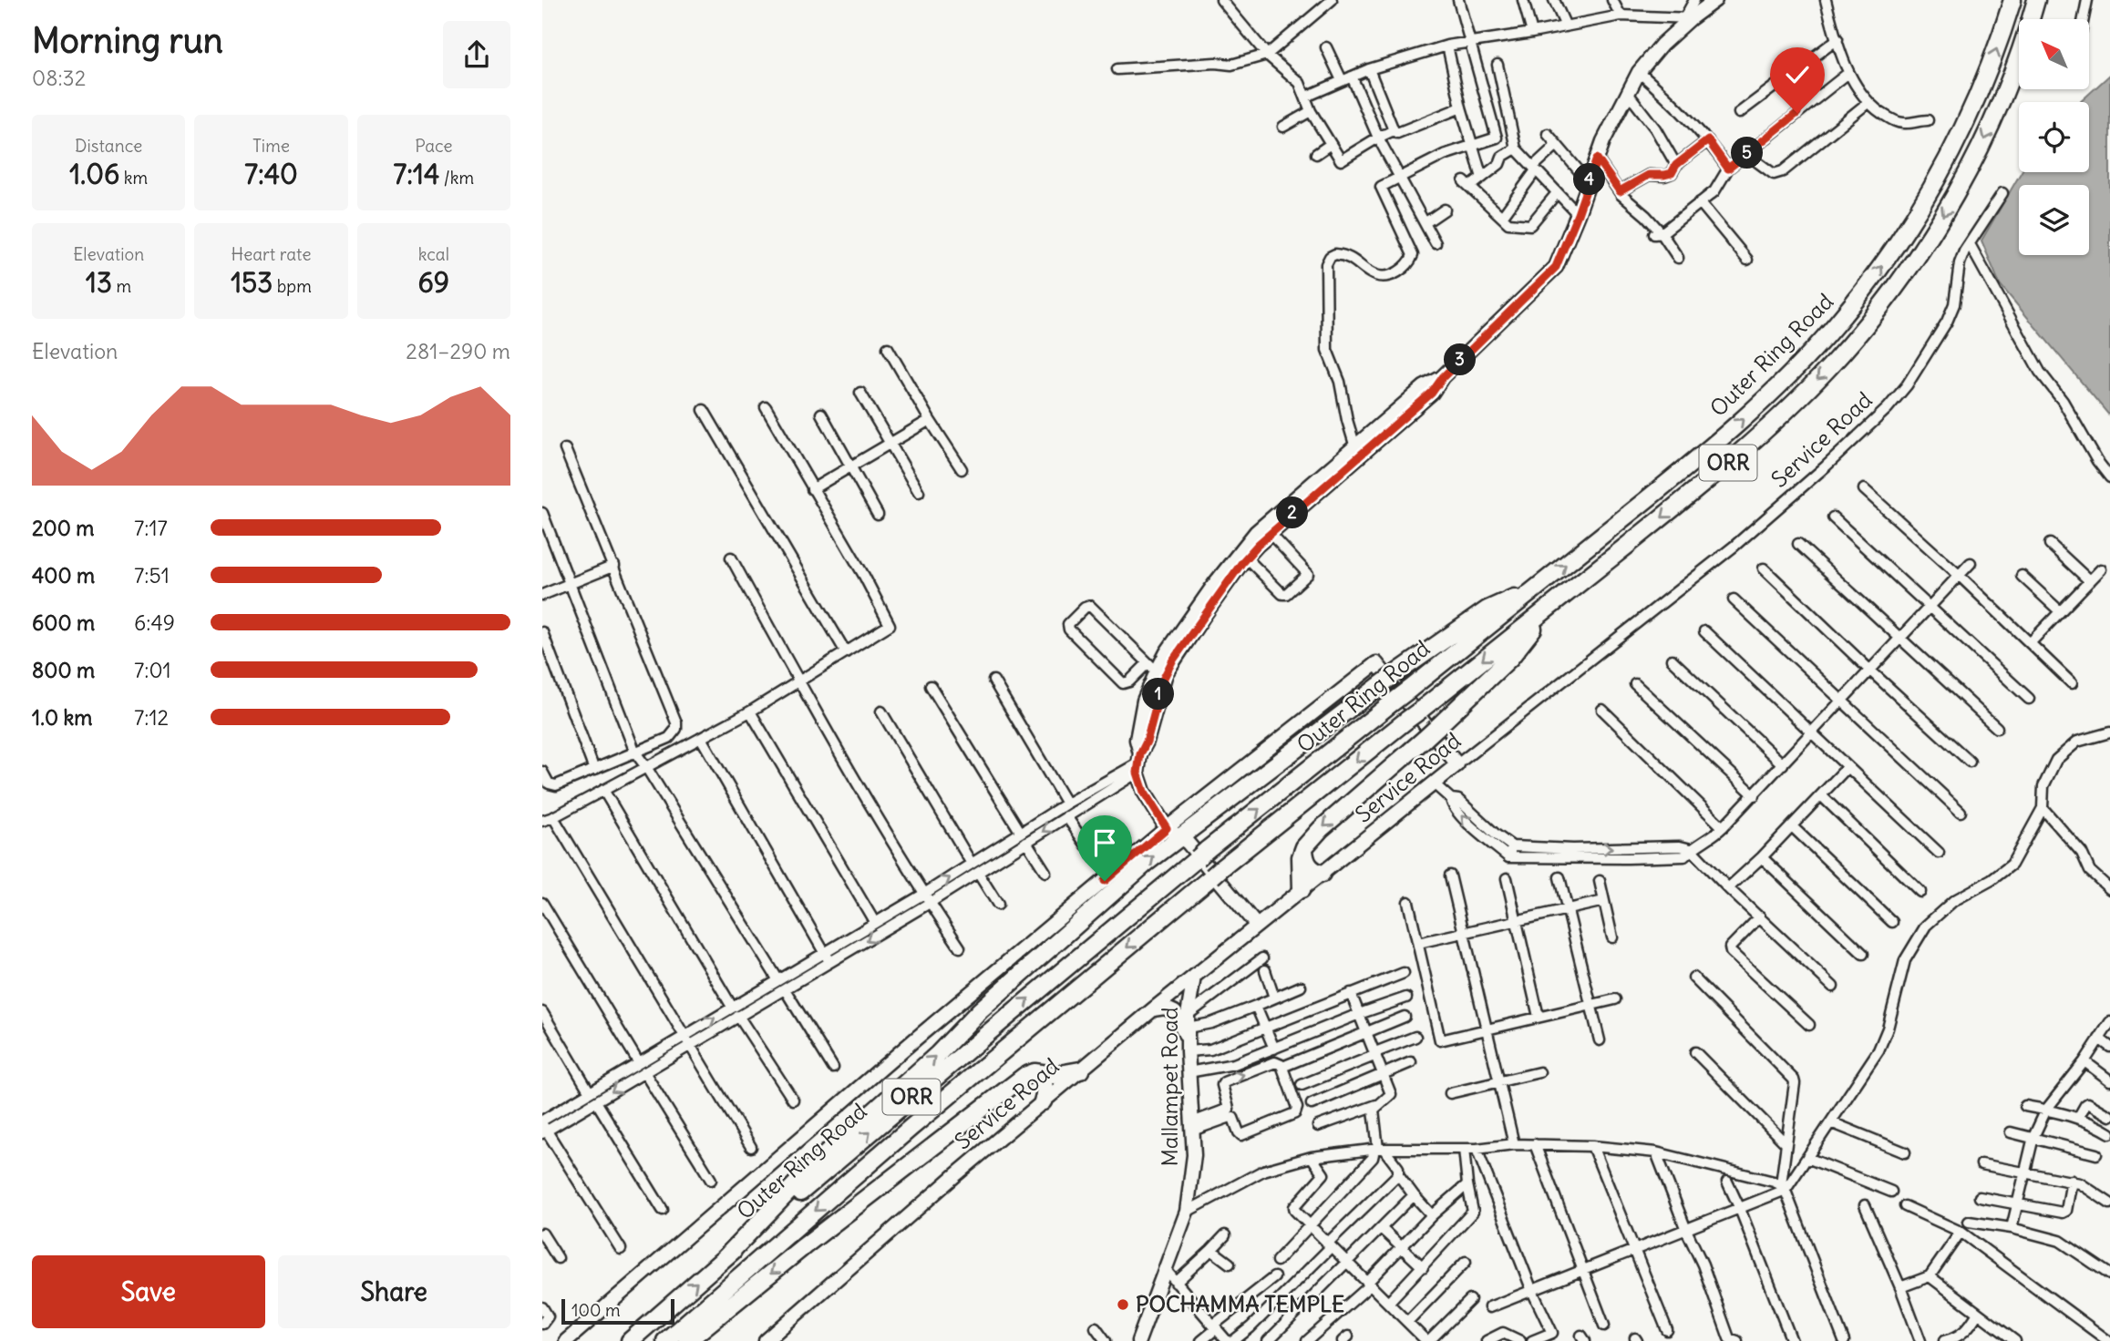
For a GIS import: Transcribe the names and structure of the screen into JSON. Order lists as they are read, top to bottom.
{
  "streets": {
    "highway": ["Outer Ring Road", "ORR"],
    "main road": ["Service Road", "Mallampet Road"]
  },
  "crossings": [
    ["Service Road", "Mallampet Road"]
  ],
  "places": ["POCHAMMA TEMPLE"],
  "scale_bar": "100 m",
  "north": "top left",
  "page": {
    "heading": ["Morning run", "08:32"],
    "stats": [
      ["Distance", "1.06 km"],
      ["Time", "7:40"],
      ["Pace", "7:14 /km"],
      ["Elevation", "13 m"],
      ["Heart rate", "153 bpm"],
      ["kcal", "69"]
    ],
    "pins": [
      "5",
      "4",
      "3",
      "2",
      "1"
    ],
    "chart": ["Elevation", "281–290 m"],
    "list": [
      {
        "name": "200 m",
        "note": "7:17"
      },
      {
        "name": "400 m",
        "note": "7:51"
      },
      {
        "name": "600 m",
        "note": "6:49"
      },
      {
        "name": "800 m",
        "note": "7:01"
      },
      {
        "name": "1.0 km",
        "note": "7:12"
      }
    ],
    "buttons": ["Save", "Share"],
    "scale": "100 m"
  }
}
